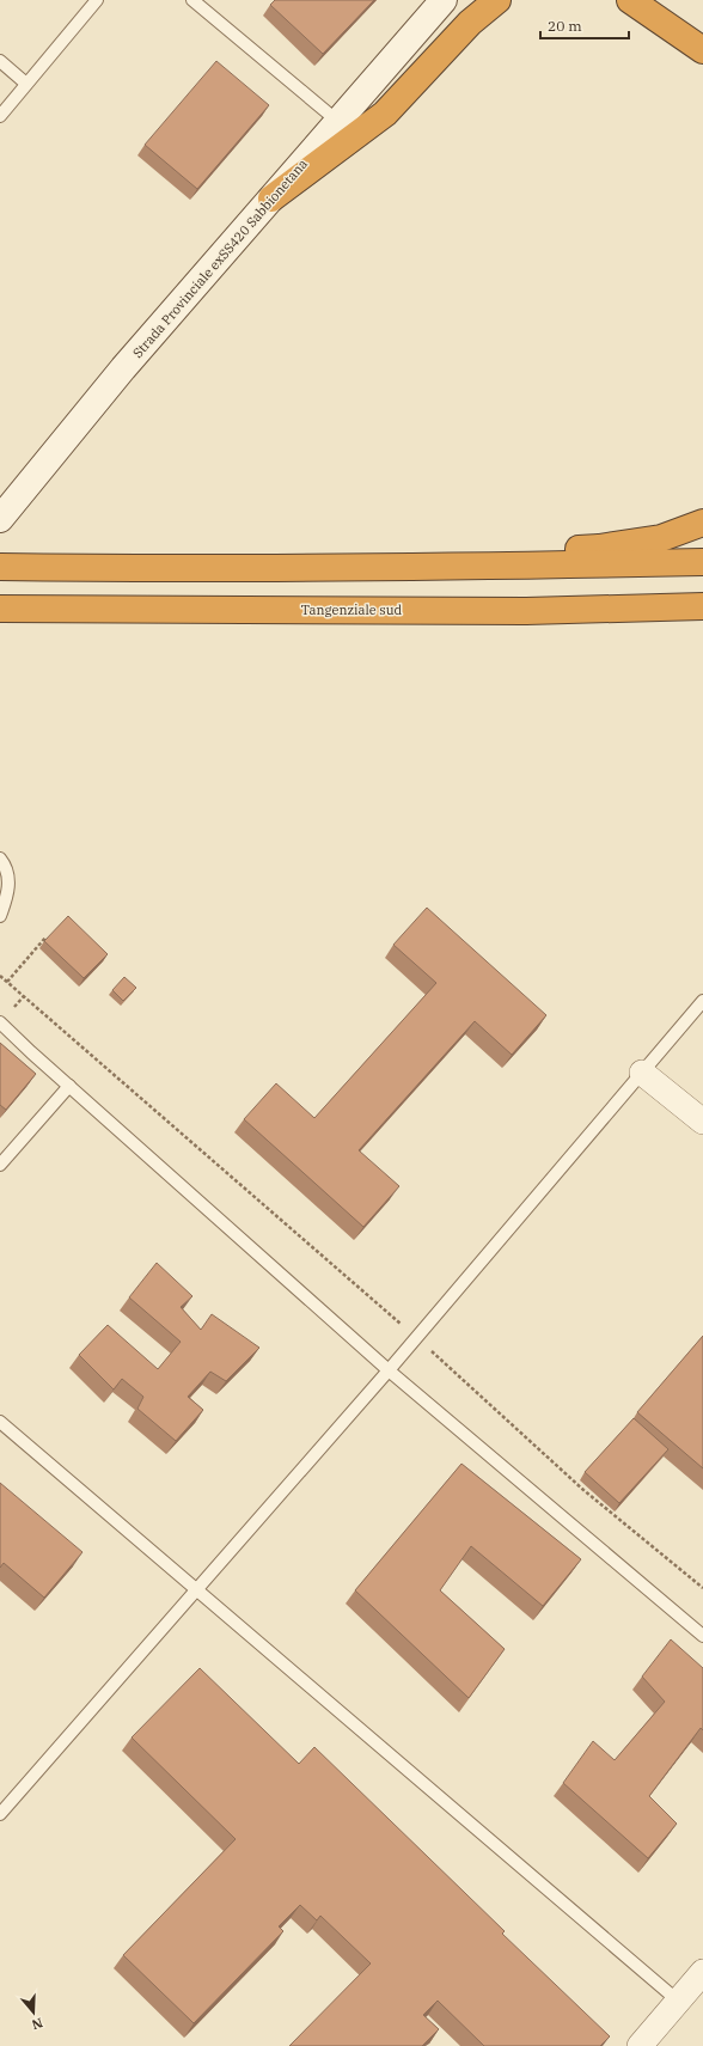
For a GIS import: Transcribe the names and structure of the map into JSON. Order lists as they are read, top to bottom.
{
  "streets": {
    "highway": ["Tangenziale sud"],
    "main road": ["Strada Provinciale exSS420 Sabbionetana"]
  },
  "scale_bar": "20 m",
  "north": "bottom"
}
